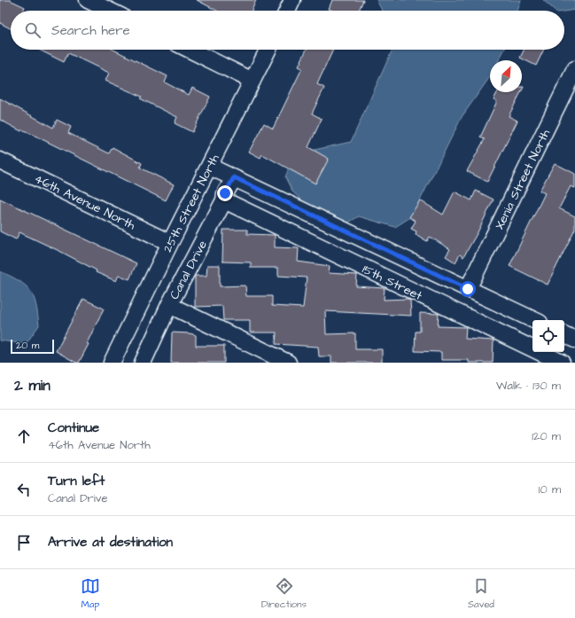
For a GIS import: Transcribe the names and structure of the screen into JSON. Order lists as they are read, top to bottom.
{
  "streets": {
    "street": [
      "Xenia Street North",
      "46th Avenue North",
      "25th Street North",
      "Canal Drive",
      "15th Street"
    ]
  },
  "crossings": [
    ["46th Avenue North", "25th Street North"],
    ["Canal Drive", "15th Street"]
  ],
  "scale_bar": "20 m",
  "north": "top right",
  "page": {
    "search": "Search here",
    "scale": "20 m",
    "heading": ["2 min", "Walk · 130 m"],
    "list": [
      ["Continue", "46th Avenue North", "120 m"],
      ["Turn left", "Canal Drive", "10 m"],
      "Arrive at destination"
    ],
    "nav": ["Map", "Directions", "Saved"]
  }
}
